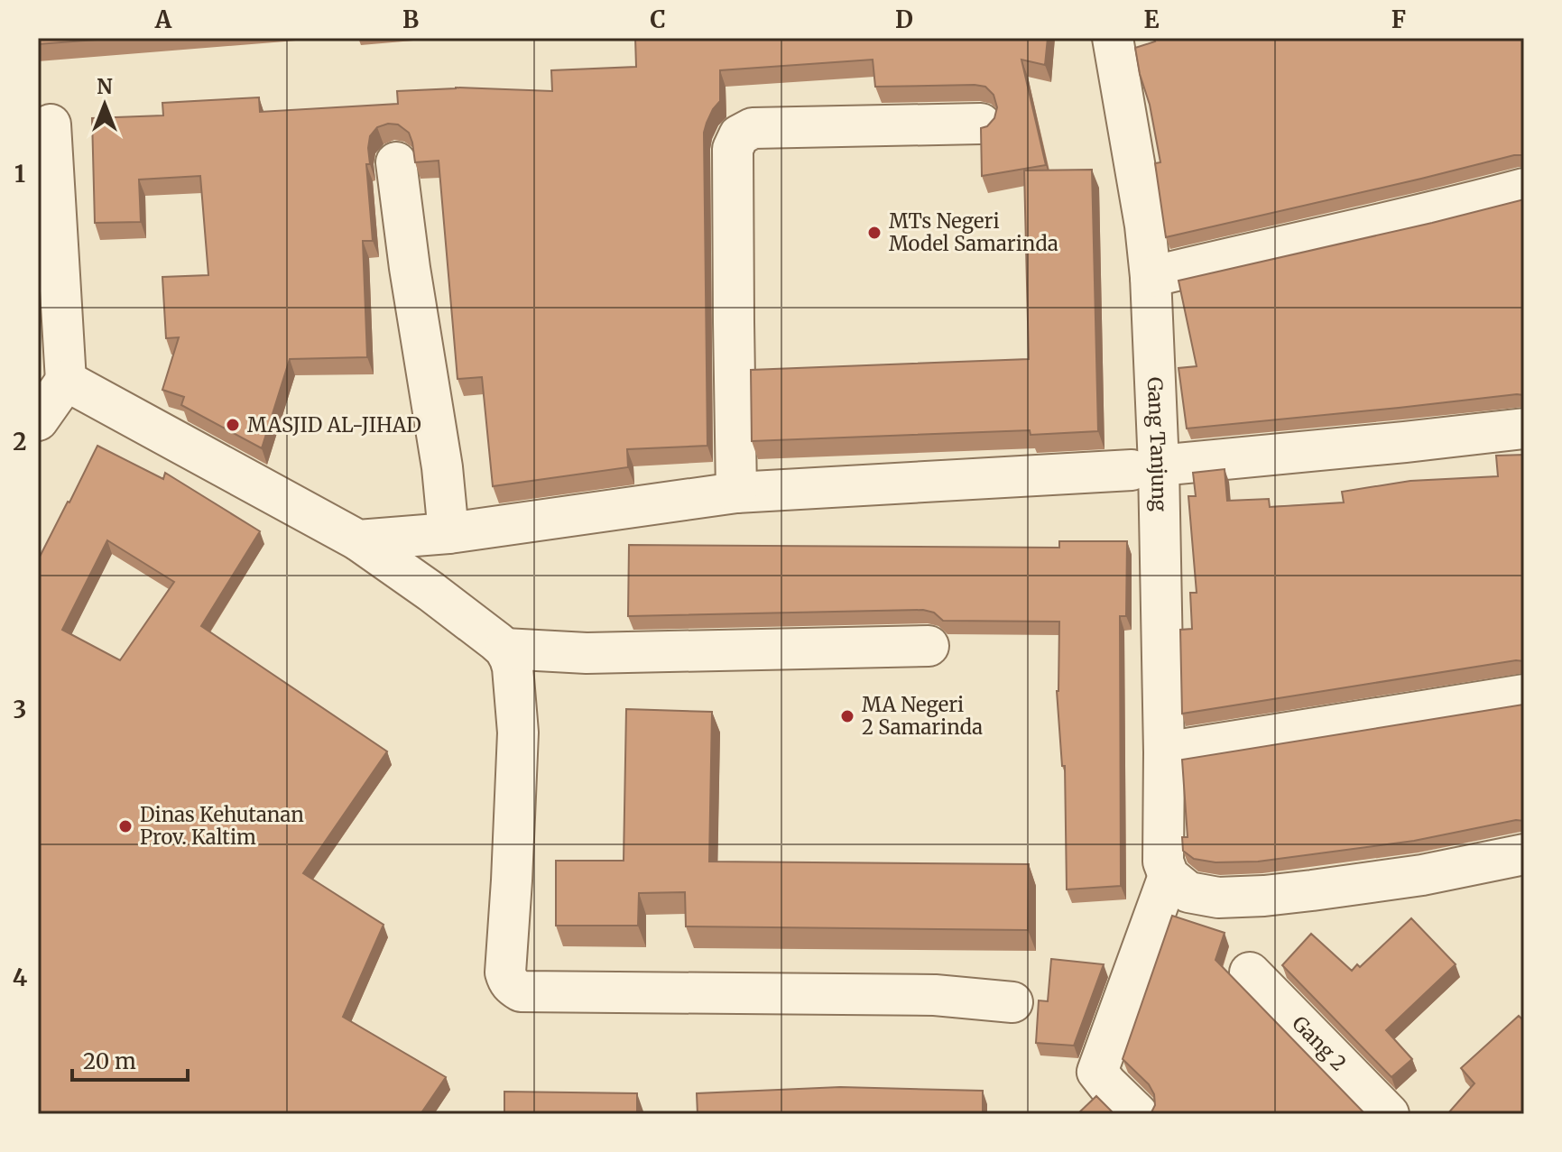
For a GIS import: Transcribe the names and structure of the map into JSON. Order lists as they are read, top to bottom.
{
  "streets": {
    "street": ["Gang Tanjung", "Gang 2"]
  },
  "places": [
    "MTs Negeri Model Samarinda",
    "MASJID AL-JIHAD",
    "MA Negeri 2 Samarinda",
    "Dinas Kehutanan Prov. Kaltim"
  ],
  "scale_bar": "20 m",
  "north": "top",
  "grid": {
    "columns": [
      "A",
      "B",
      "C",
      "D",
      "E",
      "F"
    ],
    "rows": [
      "1",
      "2",
      "3",
      "4"
    ]
  }
}
